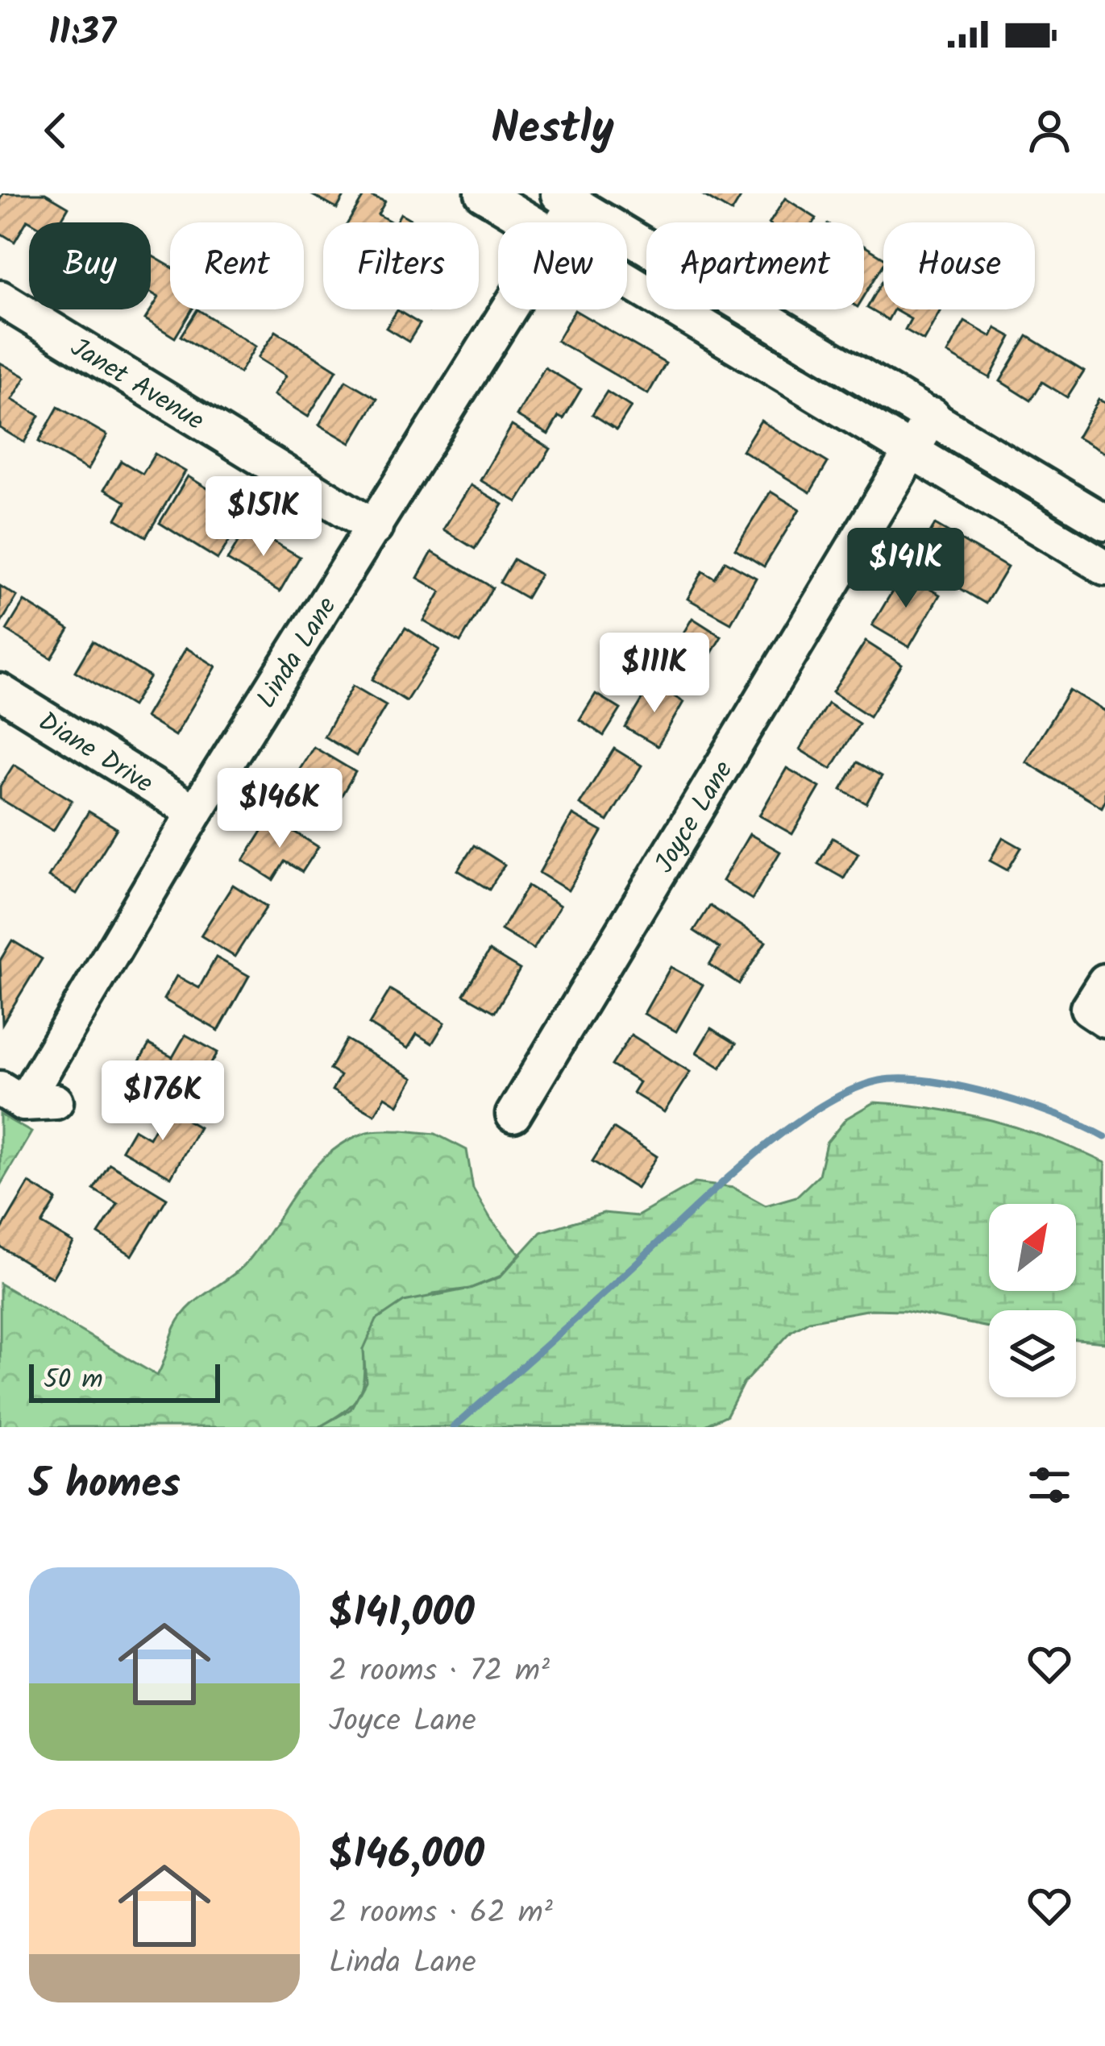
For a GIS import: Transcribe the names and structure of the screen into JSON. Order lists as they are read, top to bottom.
{
  "streets": {
    "street": [
      "Janet Avenue",
      "Linda Lane",
      "Diane Drive",
      "Joyce Lane"
    ]
  },
  "crossings": [
    ["Janet Avenue", "Linda Lane"],
    ["Linda Lane", "Diane Drive"]
  ],
  "scale_bar": "50 m",
  "north": "top right",
  "page": {
    "status": "11:37",
    "header": "Nestly",
    "chip": [
      "Buy",
      "Rent",
      "Filters",
      "New",
      "Apartment",
      "House"
    ],
    "price": [
      "$151K",
      "$141K",
      "$111K",
      "$146K",
      "$176K"
    ],
    "scale": "50 m",
    "heading": "5 homes",
    "list": [
      {
        "name": "$141,000",
        "note": "2 rooms · 72 m² · Joyce Lane"
      },
      {
        "name": "$146,000",
        "note": "2 rooms · 62 m² · Linda Lane"
      }
    ]
  }
}
